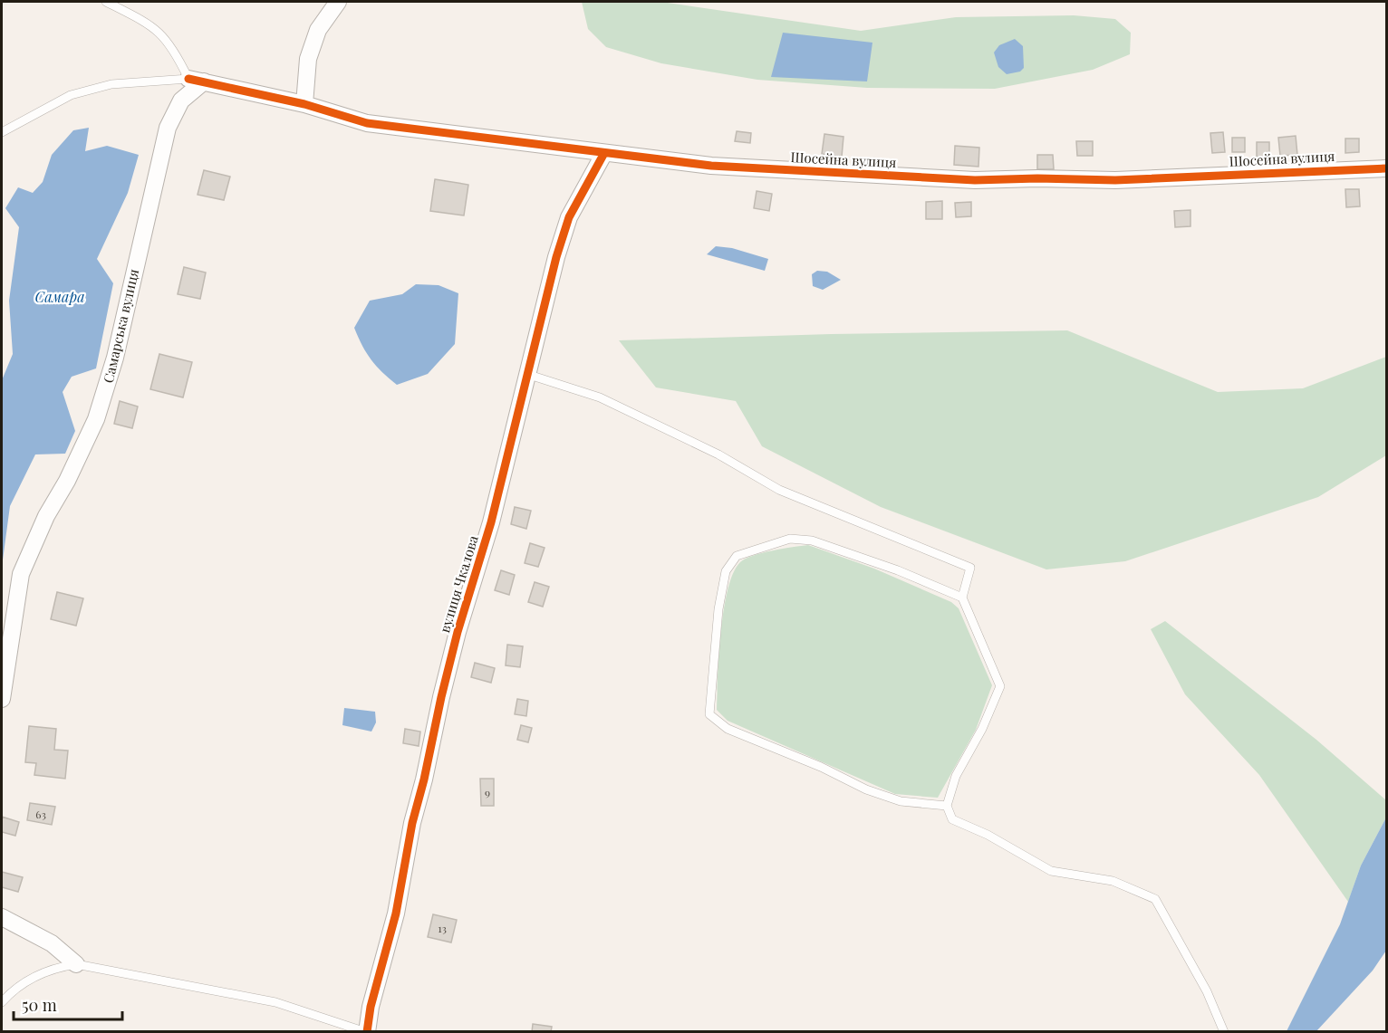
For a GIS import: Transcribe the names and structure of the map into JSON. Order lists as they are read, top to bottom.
{
  "streets": {
    "street": ["Шосейна вулиця", "Самарська вулиця", "вулиця Чкалова"]
  },
  "crossings": [
    ["Шосейна вулиця", "Самарська вулиця"],
    ["Шосейна вулиця", "вулиця Чкалова"]
  ],
  "water": ["Самара"],
  "house_numbers": ["9", "63", "13"],
  "scale_bar": "50 m"
}
